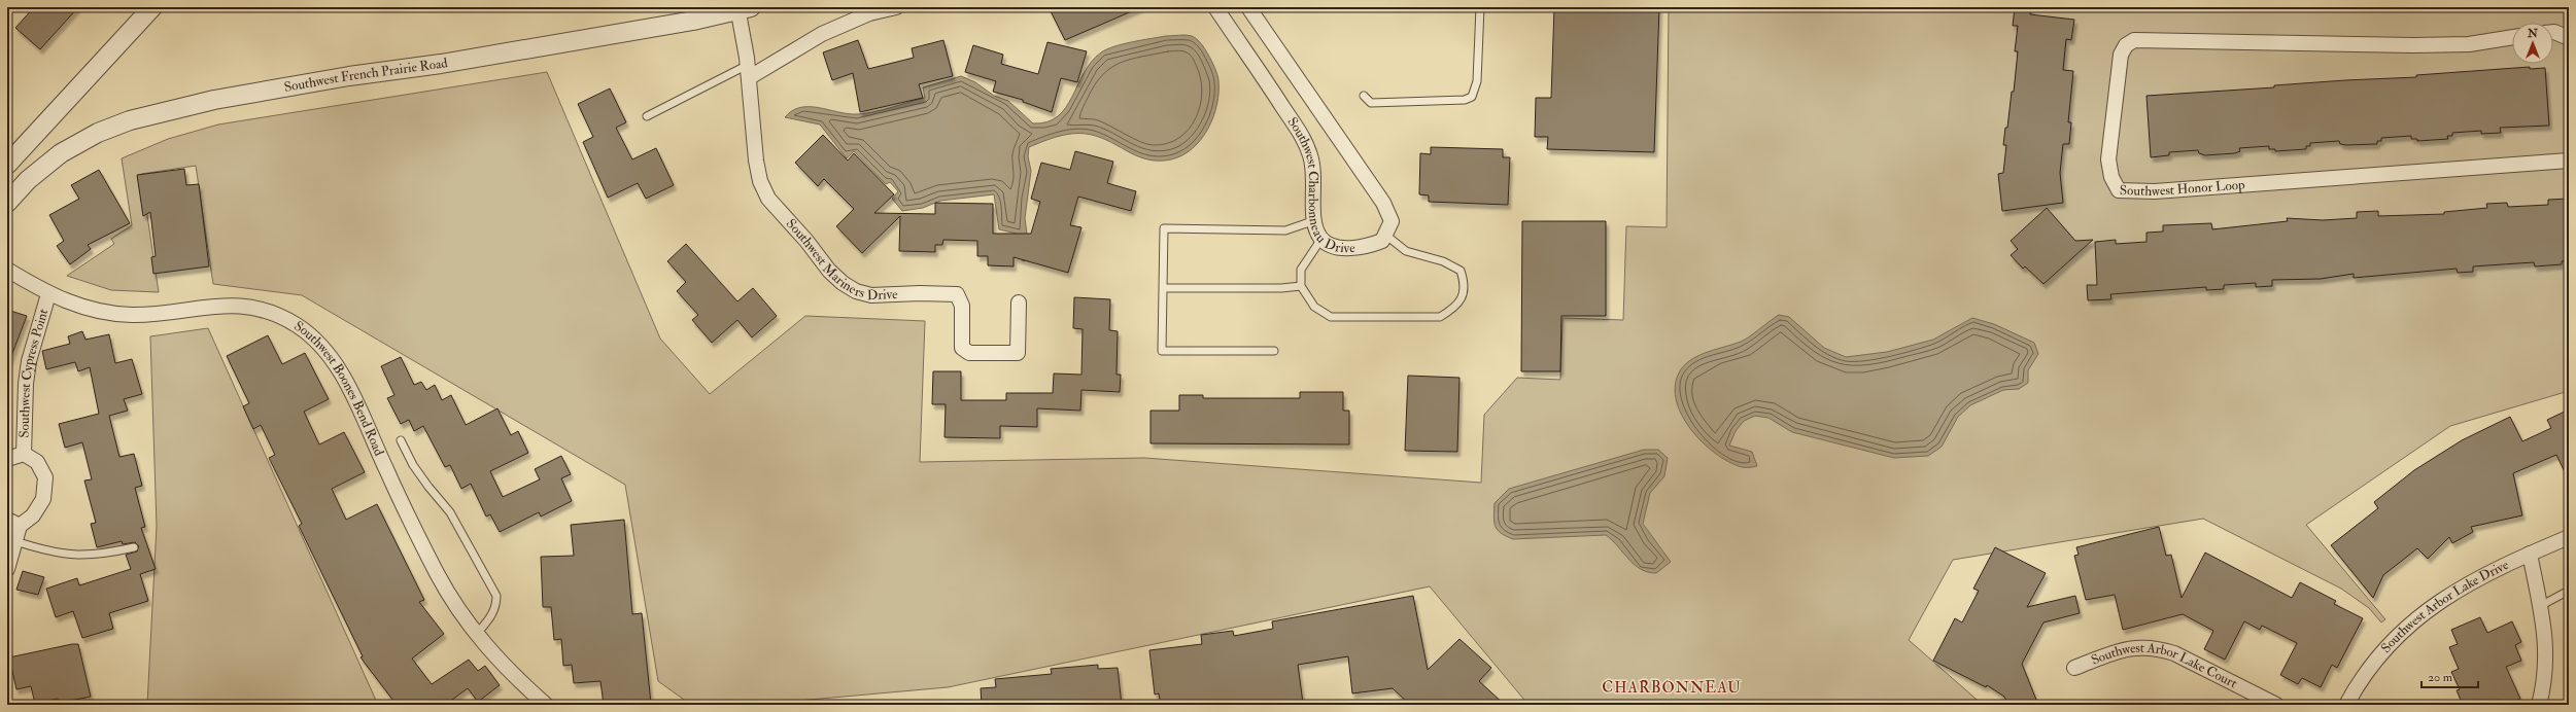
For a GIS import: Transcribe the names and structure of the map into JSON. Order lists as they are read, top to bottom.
{
  "streets": {
    "street": [
      "Southwest French Prairie Road",
      "Southwest Charbonneau Drive",
      "Southwest Honor Loop",
      "Southwest Mariners Drive",
      "Southwest Cypress Point",
      "Southwest Boones Bend Road",
      "Southwest Arbor Lake Drive",
      "Southwest Arbor Lake Court"
    ]
  },
  "crossings": [
    ["Southwest French Prairie Road", "Southwest Mariners Drive"],
    ["Southwest Cypress Point", "Southwest Boones Bend Road"]
  ],
  "districts": ["CHARBONNEAU"],
  "scale_bar": "20 m",
  "north": "top"
}
